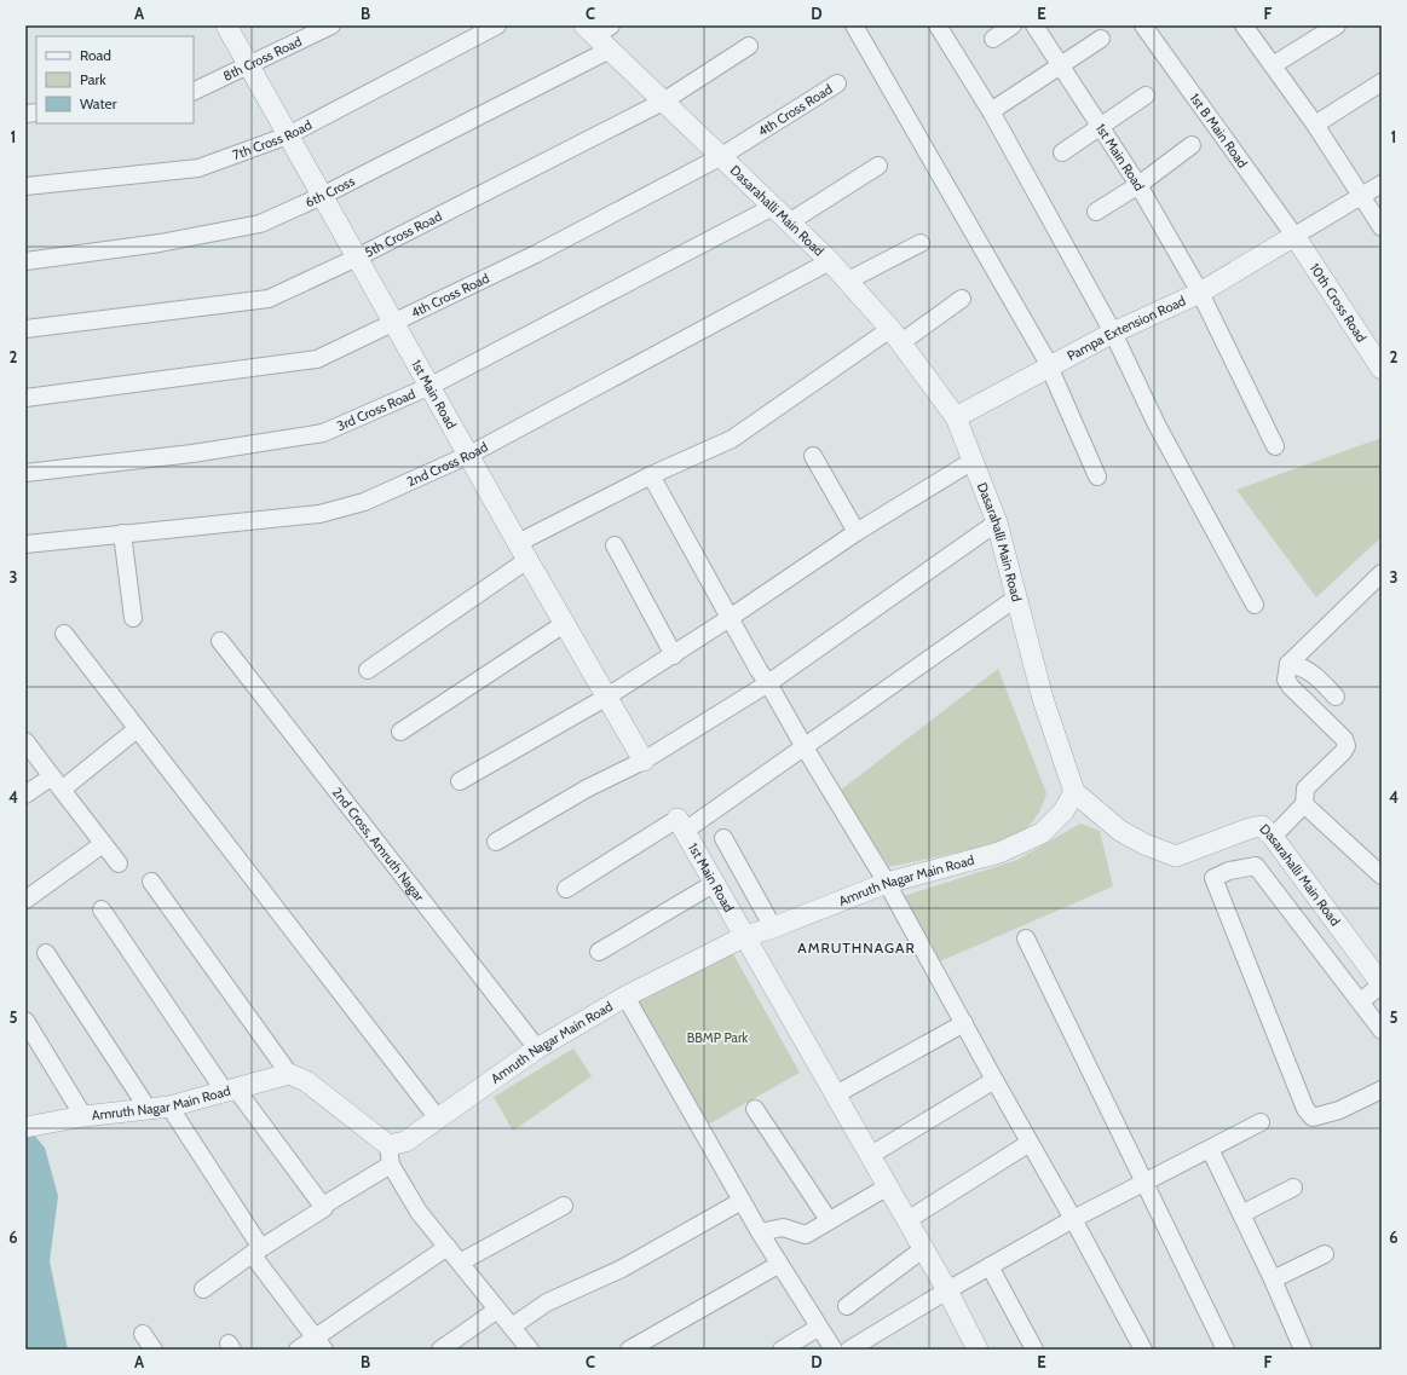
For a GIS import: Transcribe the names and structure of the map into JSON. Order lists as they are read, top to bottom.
{
  "streets": {
    "street": [
      "8th Cross Road",
      "4th Cross Road",
      "1st B Main Road",
      "7th Cross Road",
      "1st Main Road",
      "6th Cross",
      "Dasarahalli Main Road",
      "5th Cross Road",
      "10th Cross Road",
      "Pampa Extension Road",
      "3rd Cross Road",
      "2nd Cross Road",
      "2nd Cross, Amruth Nagar",
      "Amruth Nagar Main Road"
    ]
  },
  "crossings": [
    ["8th Cross Road", "1st Main Road"],
    ["4th Cross Road", "1st Main Road"],
    ["4th Cross Road", "Dasarahalli Main Road"],
    ["1st B Main Road", "10th Cross Road"],
    ["1st B Main Road", "Pampa Extension Road"],
    ["7th Cross Road", "1st Main Road"],
    ["1st Main Road", "6th Cross"],
    ["1st Main Road", "5th Cross Road"],
    ["1st Main Road", "Pampa Extension Road"],
    ["1st Main Road", "3rd Cross Road"],
    ["1st Main Road", "2nd Cross Road"],
    ["1st Main Road", "Amruth Nagar Main Road"],
    ["6th Cross", "Dasarahalli Main Road"],
    ["Dasarahalli Main Road", "5th Cross Road"],
    ["Dasarahalli Main Road", "Pampa Extension Road"],
    ["Dasarahalli Main Road", "3rd Cross Road"],
    ["Dasarahalli Main Road", "2nd Cross Road"],
    ["Dasarahalli Main Road", "Amruth Nagar Main Road"],
    ["10th Cross Road", "Pampa Extension Road"],
    ["2nd Cross, Amruth Nagar", "Amruth Nagar Main Road"]
  ],
  "districts": ["AMRUTHNAGAR"],
  "parks": ["BBMP Park"],
  "legend": ["Road", "Park", "Water"],
  "grid": {
    "columns": [
      "A",
      "B",
      "C",
      "D",
      "E",
      "F"
    ],
    "rows": [
      "1",
      "2",
      "3",
      "4",
      "5",
      "6"
    ]
  }
}
